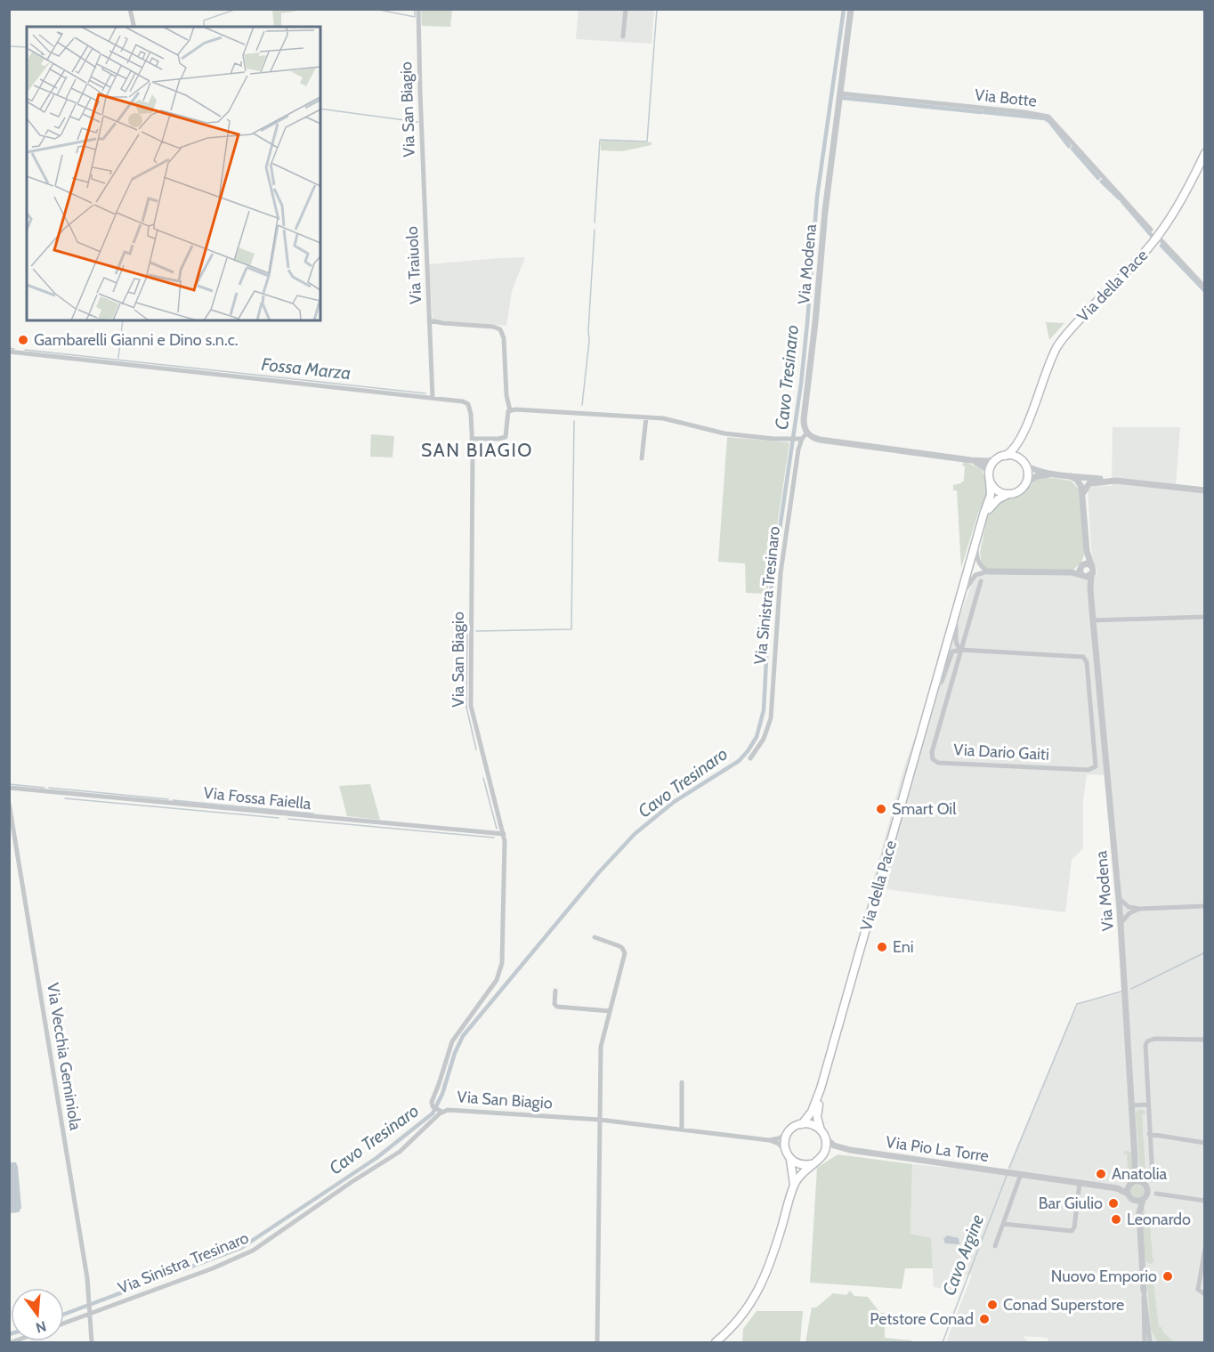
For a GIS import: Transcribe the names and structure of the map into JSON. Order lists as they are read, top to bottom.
{
  "streets": {
    "main road": ["Via della Pace"],
    "street": [
      "Via Botte",
      "Via San Biagio",
      "Via Modena",
      "Via Traiuolo",
      "Via Sinistra Tresinaro",
      "Via Dario Gaiti",
      "Via Fossa Faiella",
      "Via Vecchia Geminiola",
      "Via Pio La Torre"
    ]
  },
  "crossings": [
    ["Via Botte", "Via Modena"],
    ["Via San Biagio", "Via Traiuolo"],
    ["Via San Biagio", "Via Sinistra Tresinaro"],
    ["Via San Biagio", "Via Fossa Faiella"],
    ["Via Modena", "Via della Pace"],
    ["Via Modena", "Via Sinistra Tresinaro"],
    ["Via Modena", "Via Pio La Torre"],
    ["Via della Pace", "Via Dario Gaiti"],
    ["Via della Pace", "Via Pio La Torre"],
    ["Via Sinistra Tresinaro", "Via Vecchia Geminiola"]
  ],
  "districts": ["SAN BIAGIO"],
  "water": ["Fossa Marza", "Cavo Tresinaro", "Cavo Argine"],
  "places": [
    "Gambarelli Gianni e Dino s.n.c.",
    "Smart Oil",
    "Eni",
    "Anatolia",
    "Bar Giulio",
    "Leonardo",
    "Nuovo Emporio",
    "Conad Superstore",
    "Petstore Conad"
  ],
  "north": "bottom"
}
